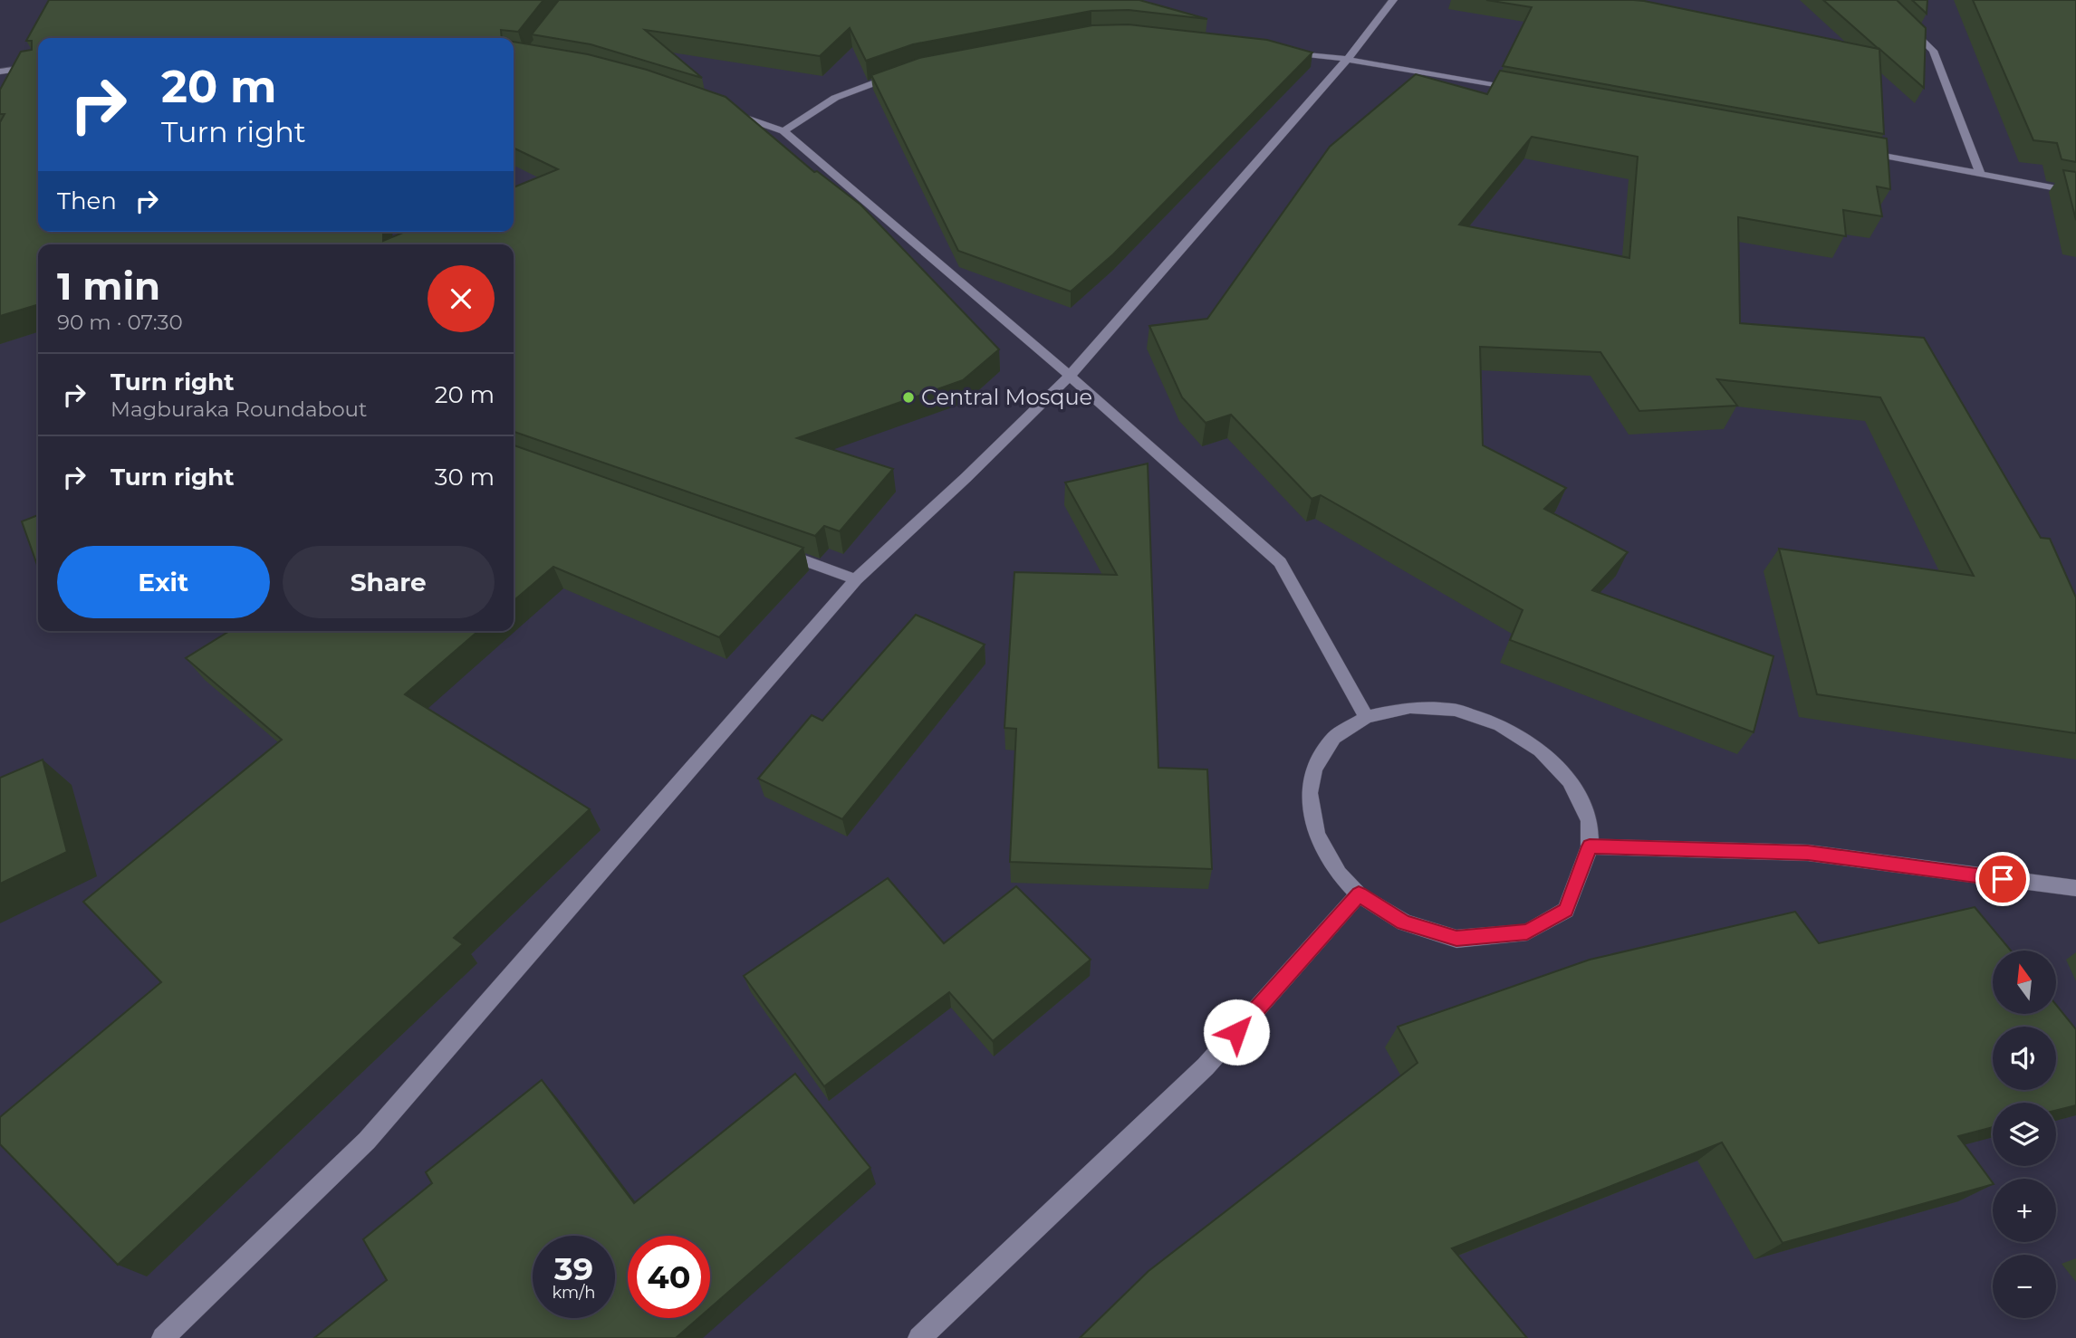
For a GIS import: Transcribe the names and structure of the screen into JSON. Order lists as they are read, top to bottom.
{
  "places": ["Central Mosque"],
  "north": "top",
  "page": {
    "turn": ["20 m", "Turn right"],
    "then": "Then",
    "heading": ["1 min", "90 m · 07:30"],
    "list": [
      {
        "name": "Turn right",
        "note": "Magburaka Roundabout",
        "value": "20 m"
      },
      {
        "name": "Turn right",
        "value": "30 m"
      }
    ],
    "buttons": ["Exit", "Share"],
    "map_buttons": ["+", "−"],
    "speed": "39 km/h",
    "limit": "40"
  }
}
